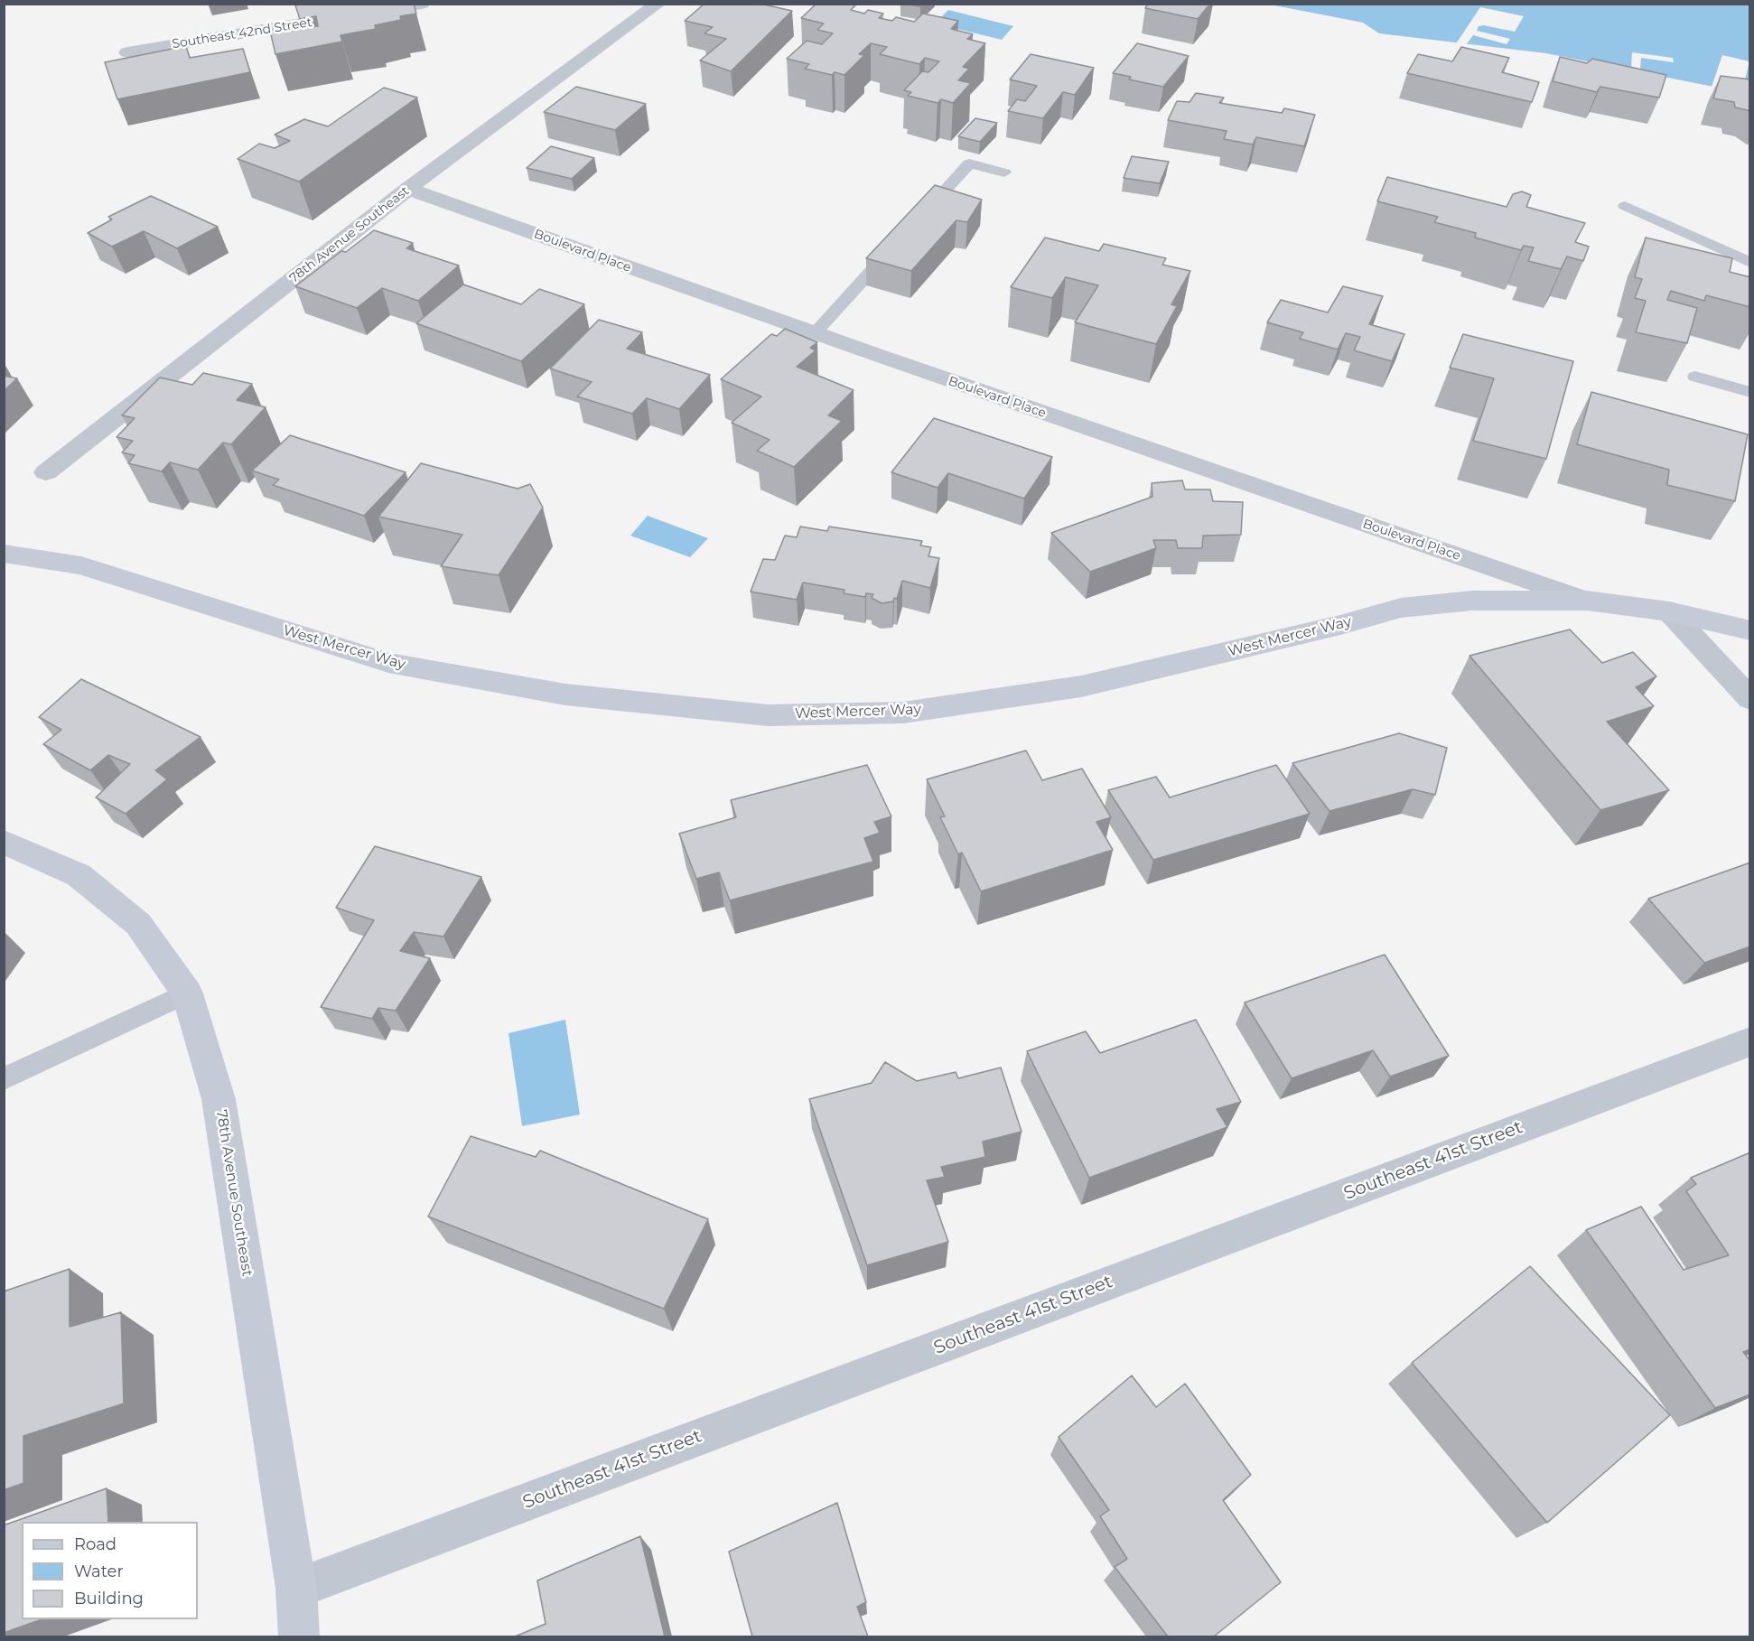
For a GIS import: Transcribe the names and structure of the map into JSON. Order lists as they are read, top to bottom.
{
  "streets": {
    "street": [
      "Southeast 42nd Street",
      "78th Avenue Southeast",
      "Boulevard Place",
      "West Mercer Way",
      "Southeast 41st Street"
    ]
  },
  "crossings": [
    ["78th Avenue Southeast", "Boulevard Place"],
    ["78th Avenue Southeast", "Southeast 41st Street"],
    ["Boulevard Place", "West Mercer Way"]
  ],
  "legend": ["Road", "Water", "Building"]
}
